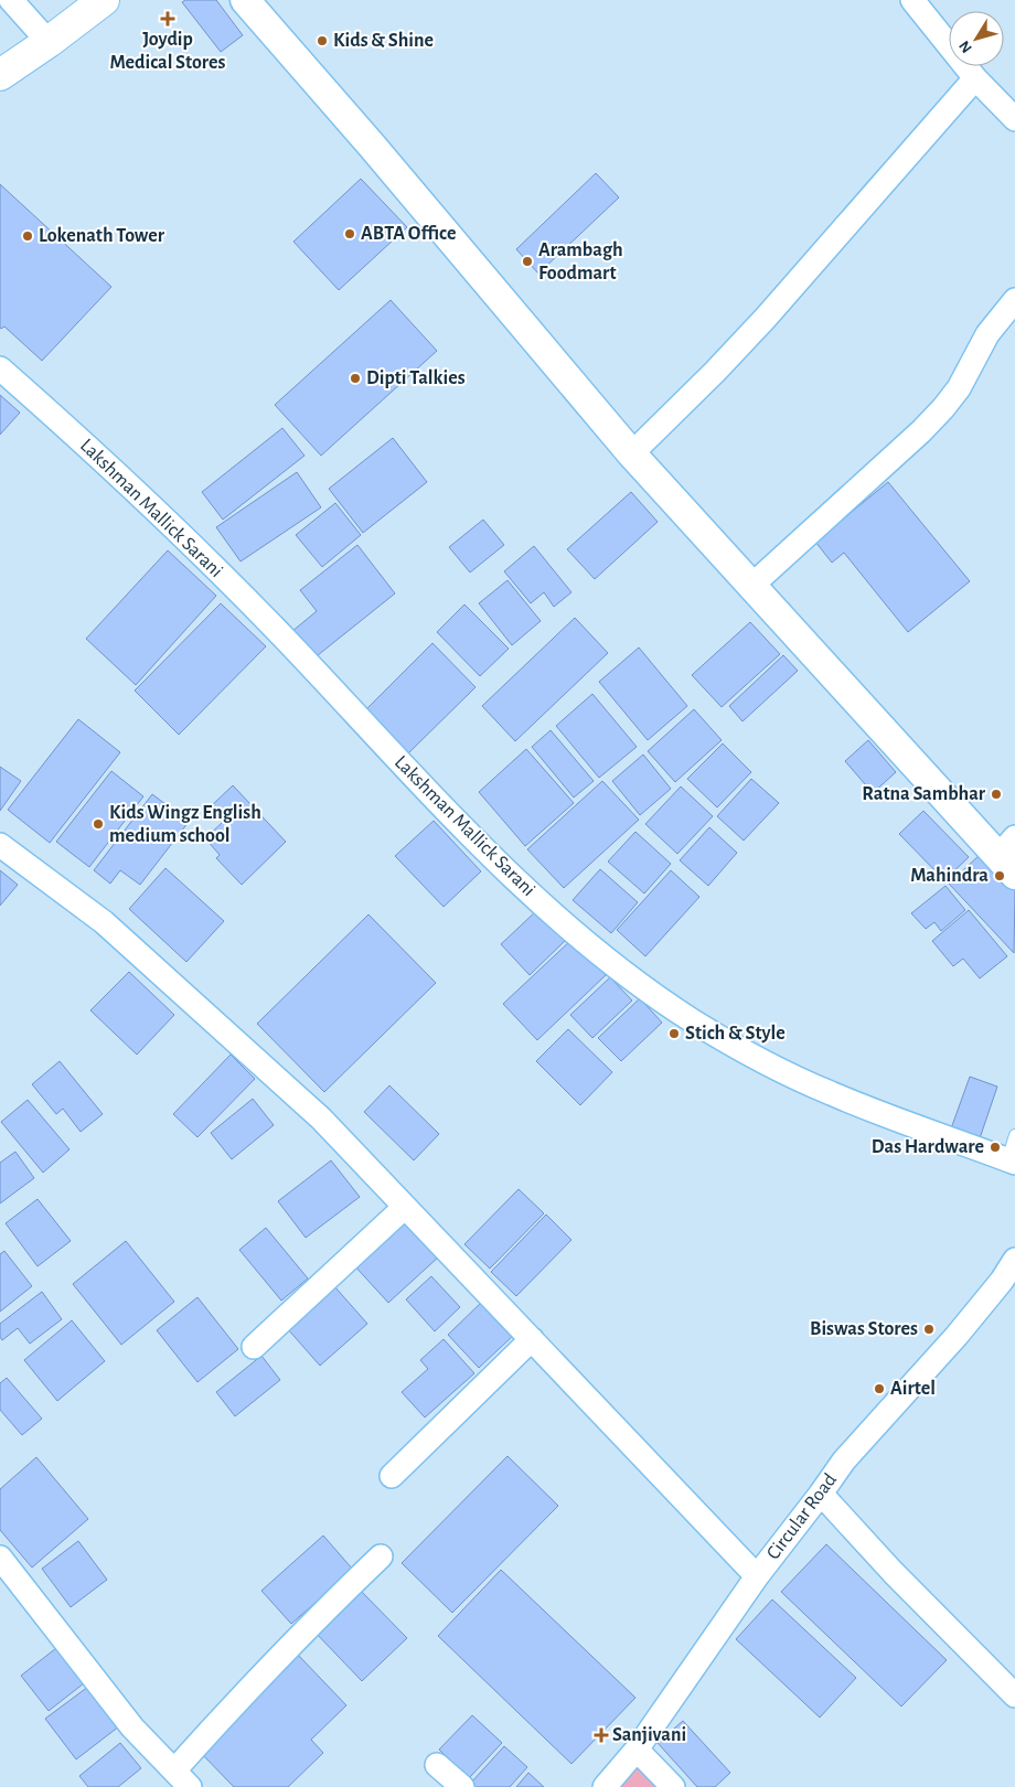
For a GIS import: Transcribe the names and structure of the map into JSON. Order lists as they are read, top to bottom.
{
  "streets": {
    "street": ["Lakshman Mallick Sarani", "Circular Road"]
  },
  "places": {
    "health": ["Joydip Medical Stores", "Sanjivani"],
    "other": [
      "Kids & Shine",
      "ABTA Office",
      "Lokenath Tower",
      "Arambagh Foodmart",
      "Dipti Talkies",
      "Ratna Sambhar",
      "Kids Wingz English medium school",
      "Mahindra",
      "Stich & Style",
      "Das Hardware",
      "Biswas Stores",
      "Airtel"
    ]
  },
  "north": "bottom left"
}
